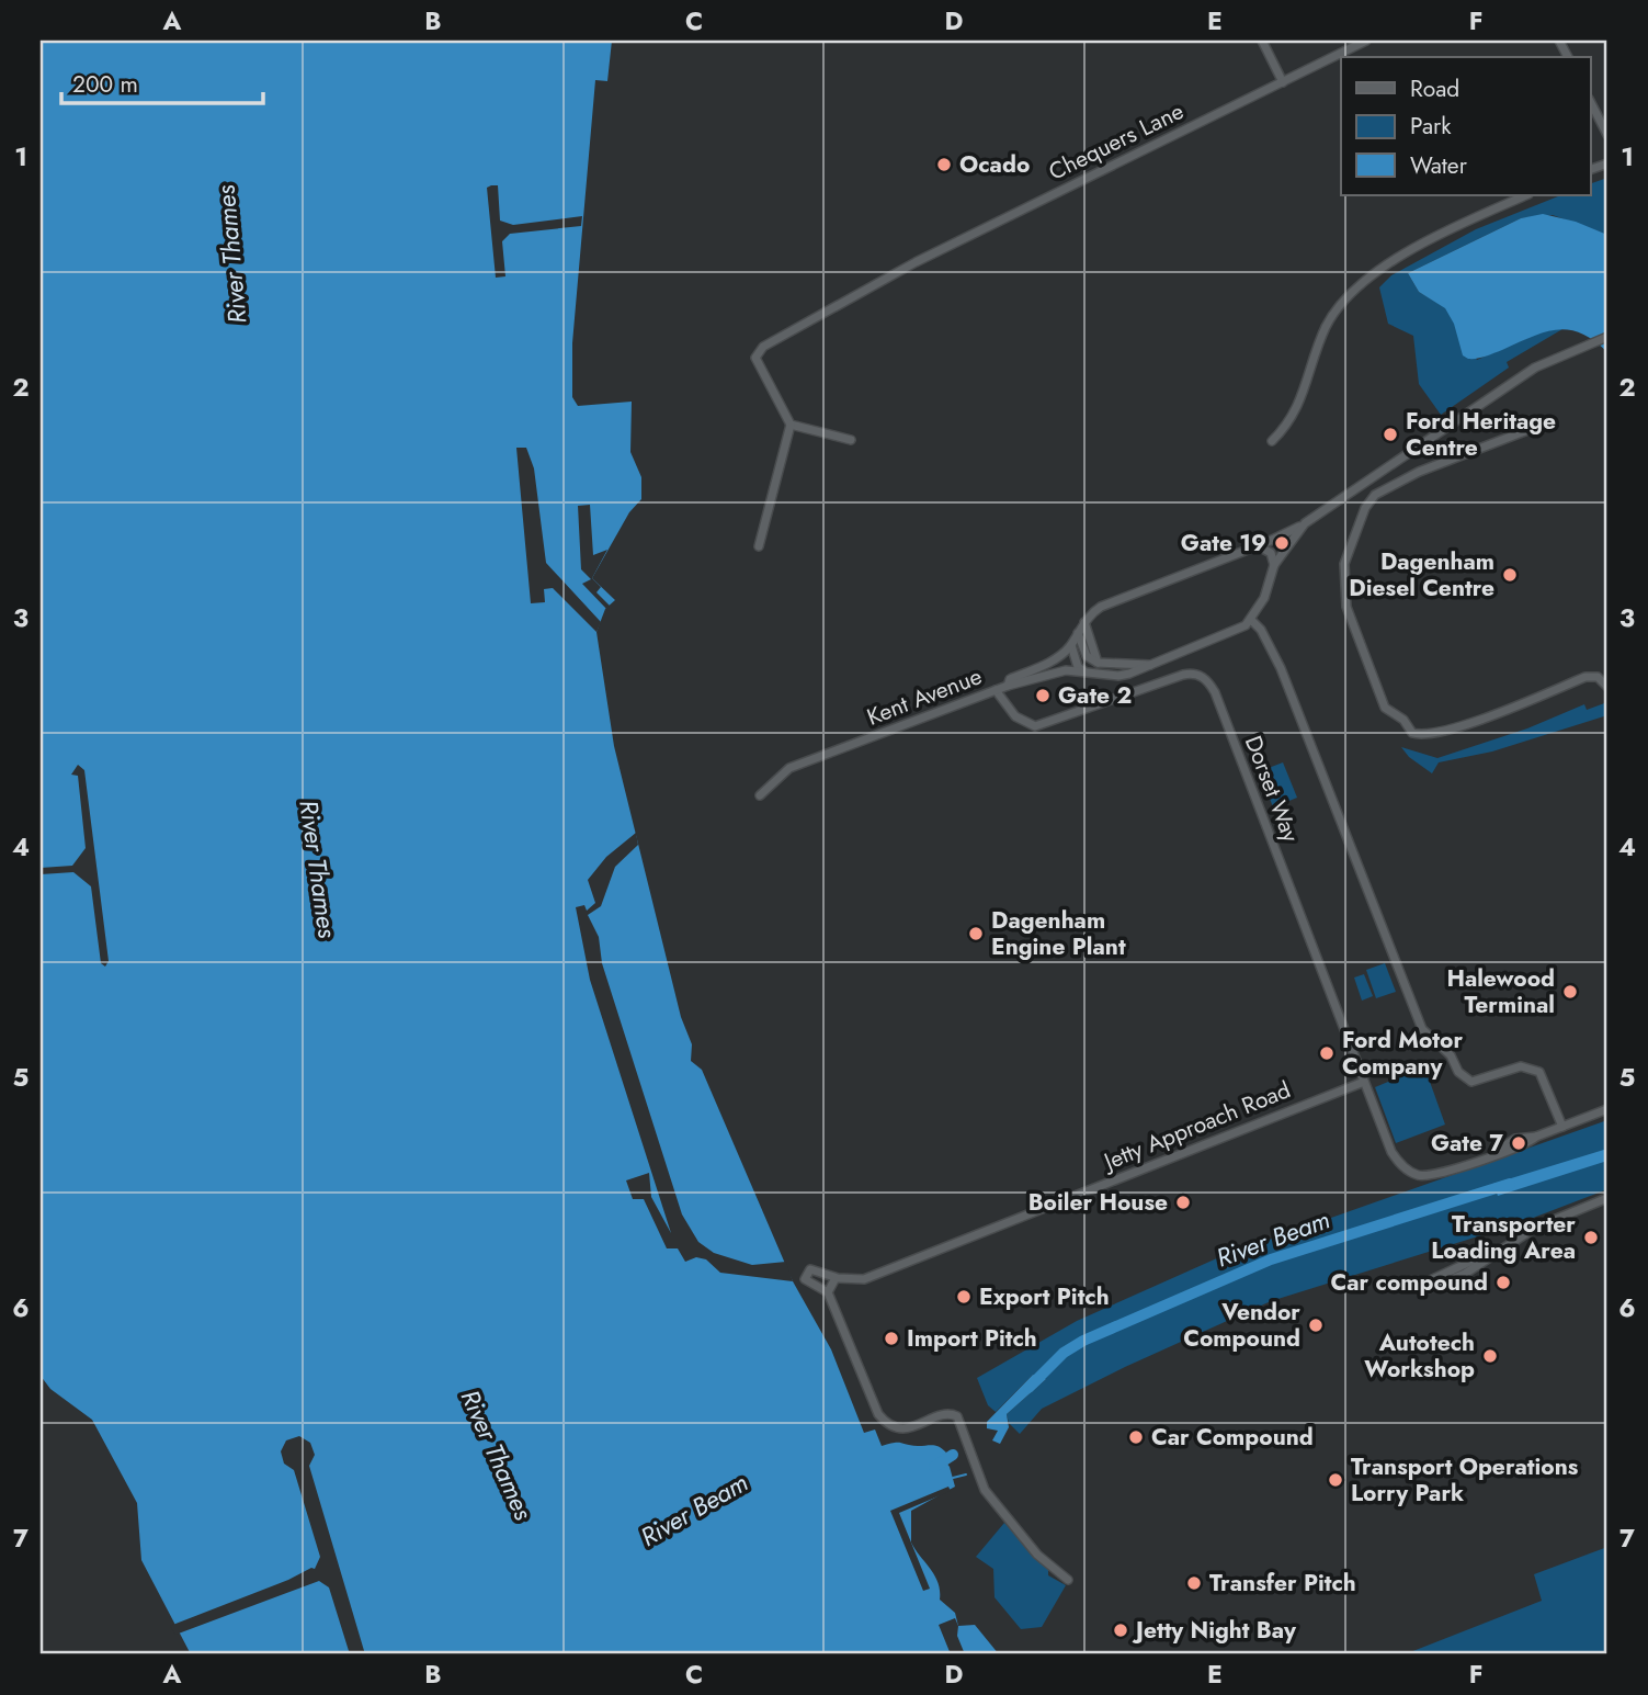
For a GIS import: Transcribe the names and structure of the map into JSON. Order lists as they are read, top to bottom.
{
  "streets": {
    "street": [
      "Chequers Lane",
      "Kent Avenue",
      "Dorset Way",
      "Jetty Approach Road"
    ]
  },
  "crossings": [
    ["Kent Avenue", "Dorset Way"],
    ["Dorset Way", "Jetty Approach Road"]
  ],
  "water": ["River Thames", "River Beam"],
  "places": [
    "Ocado",
    "Ford Heritage Centre",
    "Gate 19",
    "Dagenham Diesel Centre",
    "Gate 2",
    "Dagenham Engine Plant",
    "Halewood Terminal",
    "Ford Motor Company",
    "Gate 7",
    "Boiler House",
    "Transporter Loading Area",
    "Car compound",
    "Export Pitch",
    "Vendor Compound",
    "Import Pitch",
    "Autotech Workshop",
    "Car Compound",
    "Transport Operations Lorry Park",
    "Transfer Pitch",
    "Jetty Night Bay"
  ],
  "legend": ["Road", "Park", "Water"],
  "scale_bar": "200 m",
  "grid": {
    "columns": [
      "A",
      "B",
      "C",
      "D",
      "E",
      "F"
    ],
    "rows": [
      "1",
      "2",
      "3",
      "4",
      "5",
      "6",
      "7"
    ]
  }
}
